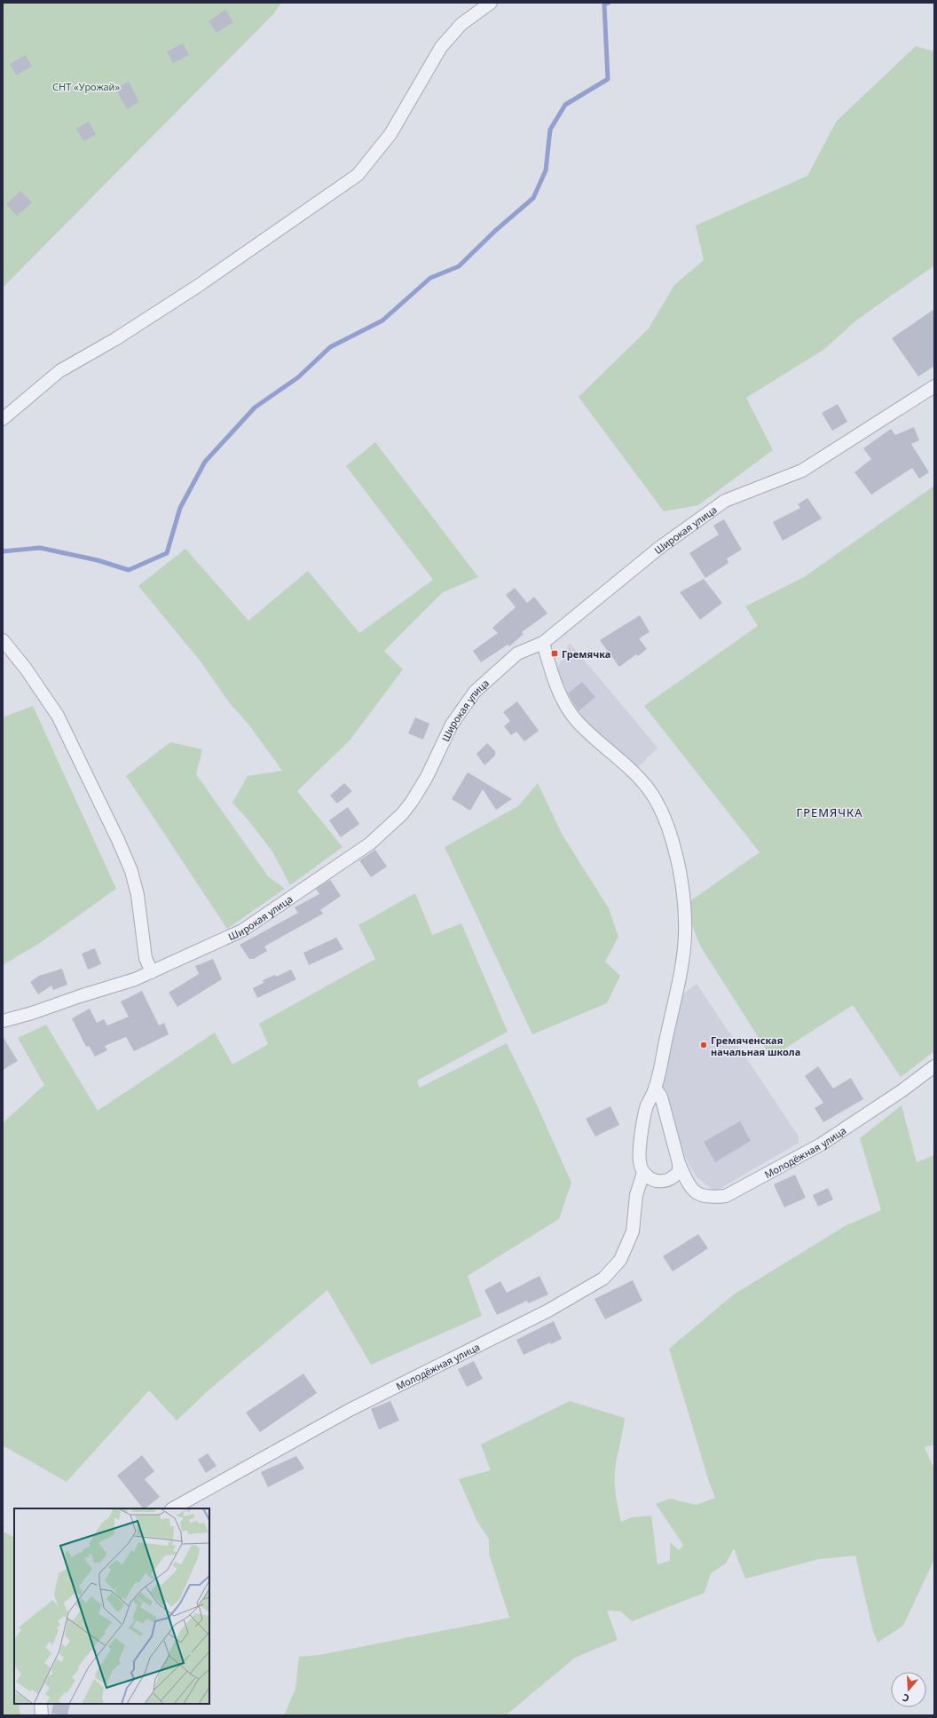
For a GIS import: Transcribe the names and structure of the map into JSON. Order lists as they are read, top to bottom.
{
  "streets": {
    "street": ["Широкая улица", "Молодёжная улица"]
  },
  "districts": ["ГРЕМЯЧКА"],
  "parks": ["СНТ «Урожай»"],
  "places": {
    "transit": ["Гремячка"],
    "other": ["Гремяченская начальная школа"]
  },
  "north": "bottom"
}
